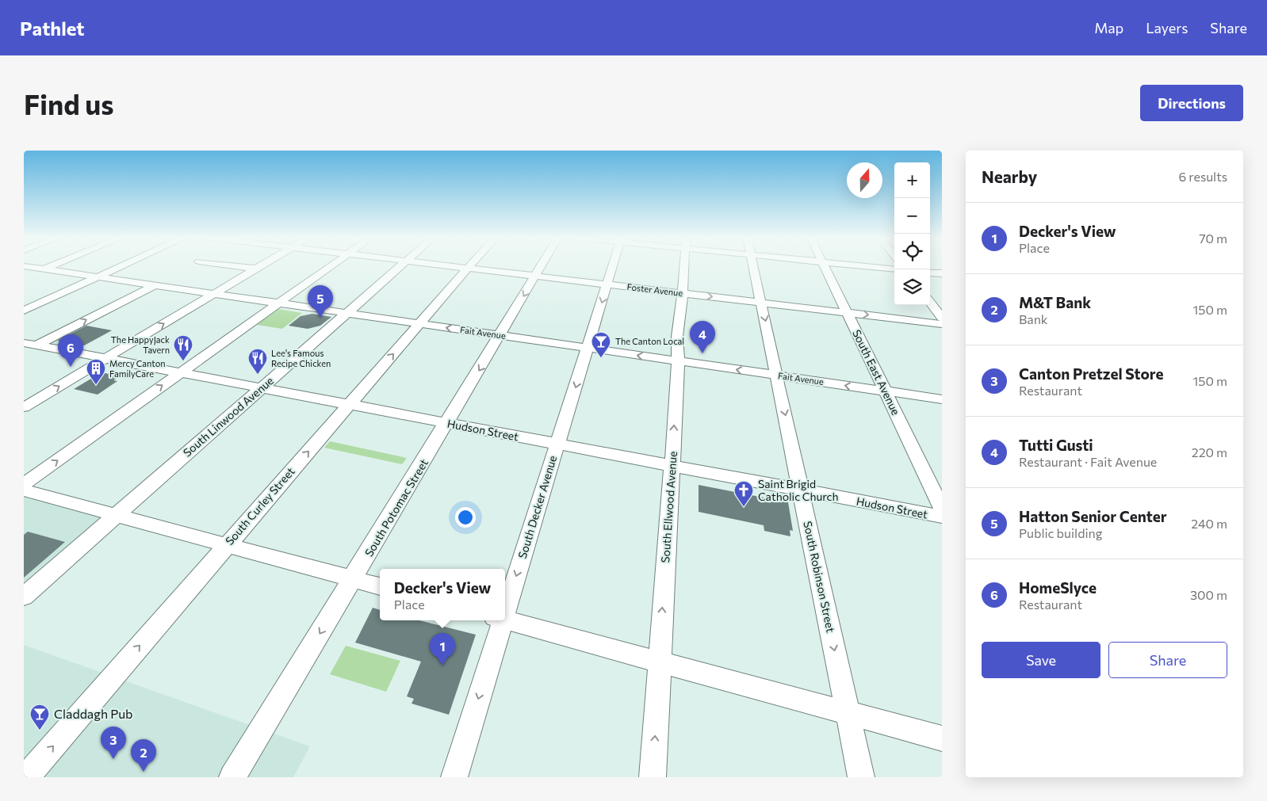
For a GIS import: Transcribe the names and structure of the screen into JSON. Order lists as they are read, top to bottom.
{
  "streets": {
    "street": [
      "Foster Avenue",
      "Fait Avenue",
      "South East Avenue",
      "South Linwood Avenue",
      "Hudson Street",
      "South Curley Street",
      "South Decker Avenue",
      "South Ellwood Avenue",
      "South Potomac Street",
      "South Robinson Street"
    ]
  },
  "crossings": [
    ["Foster Avenue", "South East Avenue"],
    ["Foster Avenue", "South Curley Street"],
    ["Foster Avenue", "South Decker Avenue"],
    ["Foster Avenue", "South Ellwood Avenue"],
    ["Foster Avenue", "South Potomac Street"],
    ["Foster Avenue", "South Robinson Street"],
    ["Fait Avenue", "South East Avenue"],
    ["Fait Avenue", "South Linwood Avenue"],
    ["Fait Avenue", "South Curley Street"],
    ["Fait Avenue", "South Decker Avenue"],
    ["Fait Avenue", "South Ellwood Avenue"],
    ["Fait Avenue", "South Potomac Street"],
    ["Fait Avenue", "South Robinson Street"],
    ["South Linwood Avenue", "Hudson Street"],
    ["Hudson Street", "South Curley Street"],
    ["Hudson Street", "South Decker Avenue"],
    ["Hudson Street", "South Ellwood Avenue"],
    ["Hudson Street", "South Potomac Street"],
    ["Hudson Street", "South Robinson Street"]
  ],
  "one_way": [
    "Foster Avenue",
    "Fait Avenue",
    "South Curley Street",
    "South Decker Avenue",
    "South Ellwood Avenue",
    "South Potomac Street",
    "South Robinson Street"
  ],
  "places": {
    "bar": ["The Canton Local", "Claddagh Pub"],
    "restaurant": ["The HappyJack Tavern", "Lee's Famous Recipe Chicken"],
    "building": ["Mercy Canton FamilyCare"],
    "church": ["Saint Brigid Catholic Church"]
  },
  "north": "top",
  "page": {
    "header": "Pathlet",
    "nav": ["Map", "Layers", "Share"],
    "buttons": [
      "Directions",
      ["Save", "Share"]
    ],
    "title": "Find us",
    "heading": ["Nearby", "6 results"],
    "map_buttons": ["+", "−"],
    "list": [
      {
        "mark": "1",
        "name": "Decker's View",
        "note": "Place",
        "value": "70 m"
      },
      {
        "mark": "2",
        "name": "M&T Bank",
        "note": "Bank",
        "value": "150 m"
      },
      {
        "mark": "3",
        "name": "Canton Pretzel Store",
        "note": "Restaurant",
        "value": "150 m"
      },
      {
        "mark": "4",
        "name": "Tutti Gusti",
        "note": "Restaurant · Fait Avenue",
        "value": "220 m"
      },
      {
        "mark": "5",
        "name": "Hatton Senior Center",
        "note": "Public building",
        "value": "240 m"
      },
      {
        "mark": "6",
        "name": "HomeSlyce",
        "note": "Restaurant",
        "value": "300 m"
      }
    ],
    "pins": [
      "5",
      "4",
      "6",
      "1",
      "3",
      "2"
    ],
    "popup": ["Decker's View", "Place"]
  }
}
